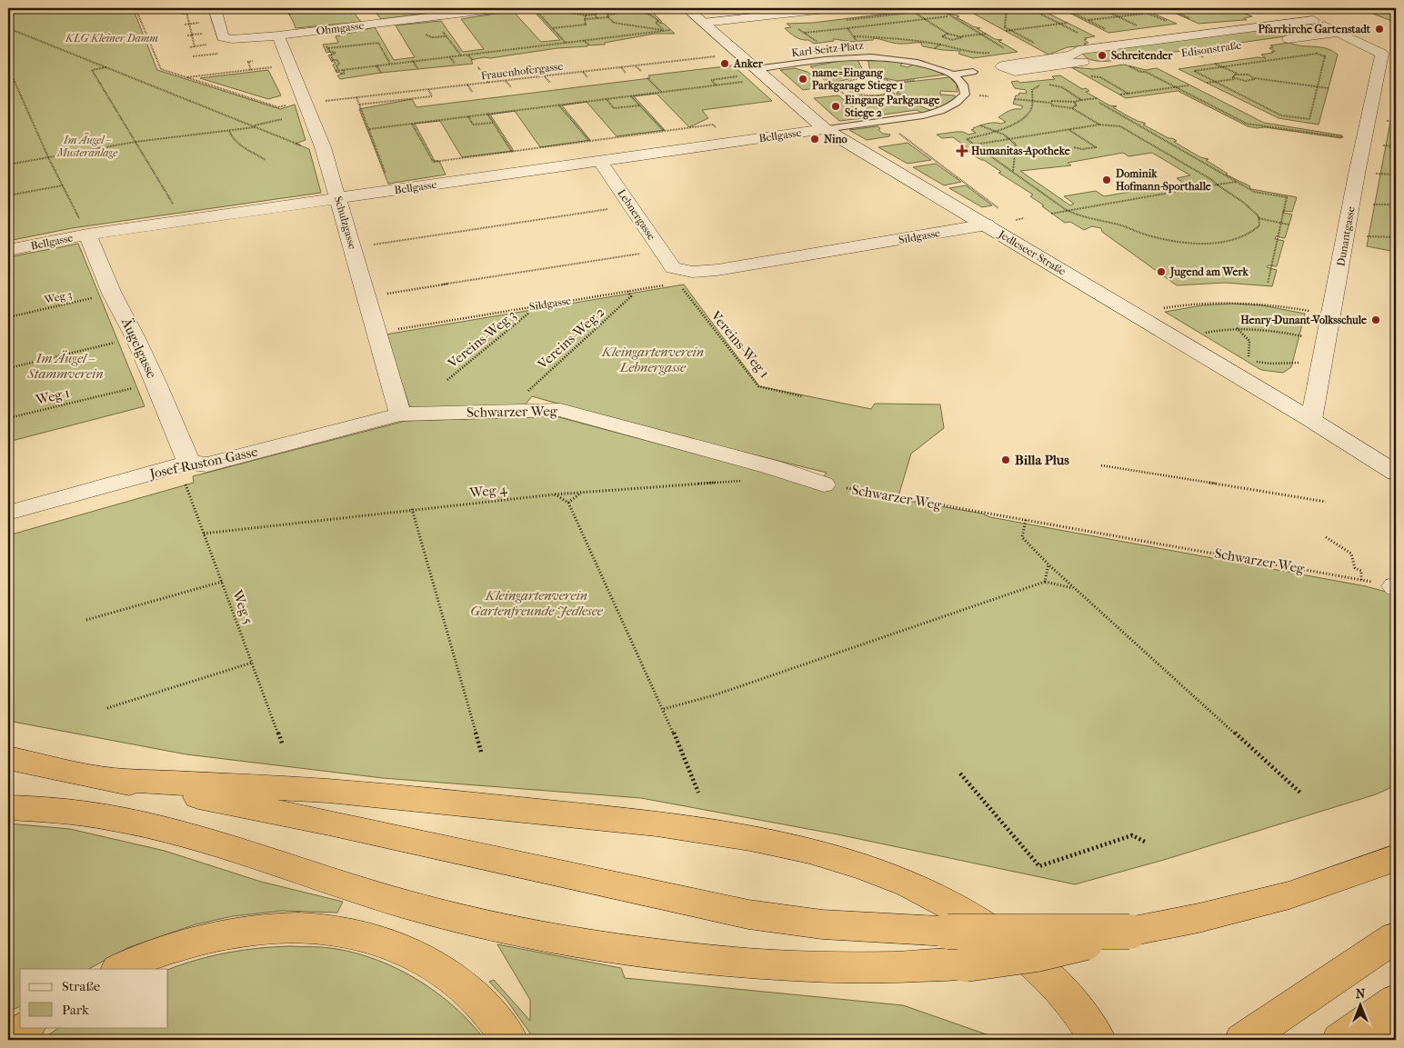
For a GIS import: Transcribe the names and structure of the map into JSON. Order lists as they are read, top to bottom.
{
  "streets": {
    "street": [
      "Ohmgasse",
      "Edisonstraße",
      "Bellgasse",
      "Lebnergasse",
      "Schulzgasse",
      "Sildgasse",
      "Dunantgasse",
      "Jedleseer Straße",
      "Äugelgasse",
      "Schwarzer Weg",
      "Josef-Ruston-Gasse"
    ],
    "lane": ["Karl-Seitz-Platz"],
    "path": [
      "Frauenhofergasse",
      "Weg 3",
      "Vereins-Weg 2",
      "Vereins-Weg 3",
      "Vereins-Weg 1",
      "Weg 1",
      "Weg 4",
      "Weg 5"
    ]
  },
  "crossings": [
    ["Ohmgasse", "Schulzgasse"],
    ["Karl-Seitz-Platz", "Jedleseer Straße"],
    ["Frauenhofergasse", "Schulzgasse"],
    ["Frauenhofergasse", "Jedleseer Straße"],
    ["Bellgasse", "Lebnergasse"],
    ["Bellgasse", "Schulzgasse"],
    ["Bellgasse", "Jedleseer Straße"],
    ["Bellgasse", "Äugelgasse"],
    ["Lebnergasse", "Sildgasse"],
    ["Schulzgasse", "Sildgasse"],
    ["Schulzgasse", "Schwarzer Weg"],
    ["Schulzgasse", "Josef-Ruston-Gasse"],
    ["Sildgasse", "Jedleseer Straße"],
    ["Sildgasse", "Vereins-Weg 2"],
    ["Sildgasse", "Vereins-Weg 3"],
    ["Dunantgasse", "Jedleseer Straße"],
    ["Weg 3", "Äugelgasse"],
    ["Äugelgasse", "Weg 1"],
    ["Äugelgasse", "Josef-Ruston-Gasse"],
    ["Äugelgasse", "Weg 5"],
    ["Schwarzer Weg", "Josef-Ruston-Gasse"],
    ["Schwarzer Weg", "Weg 4"],
    ["Josef-Ruston-Gasse", "Weg 5"],
    ["Weg 4", "Weg 5"]
  ],
  "parks": [
    "KLG Kleiner Damm",
    "Im Äugel – Musteranlage",
    "Kleingartenverein Lebnergasse",
    "Im Äugel – Stammverein",
    "Kleingartenverein Gartenfreunde Jedlesee"
  ],
  "places": {
    "other": [
      "Pfarrkirche Gartenstadt",
      "Schreitender",
      "Anker",
      "name=Eingang Parkgarage Stiege 1",
      "Eingang Parkgarage Stiege 2",
      "Nino",
      "Dominik Hofmann-Sporthalle",
      "Jugend am Werk",
      "Henry-Dunant-Volksschule",
      "Billa Plus"
    ],
    "health": ["Humanitas-Apotheke"]
  },
  "legend": ["Straße", "Park"],
  "north": "top"
}
